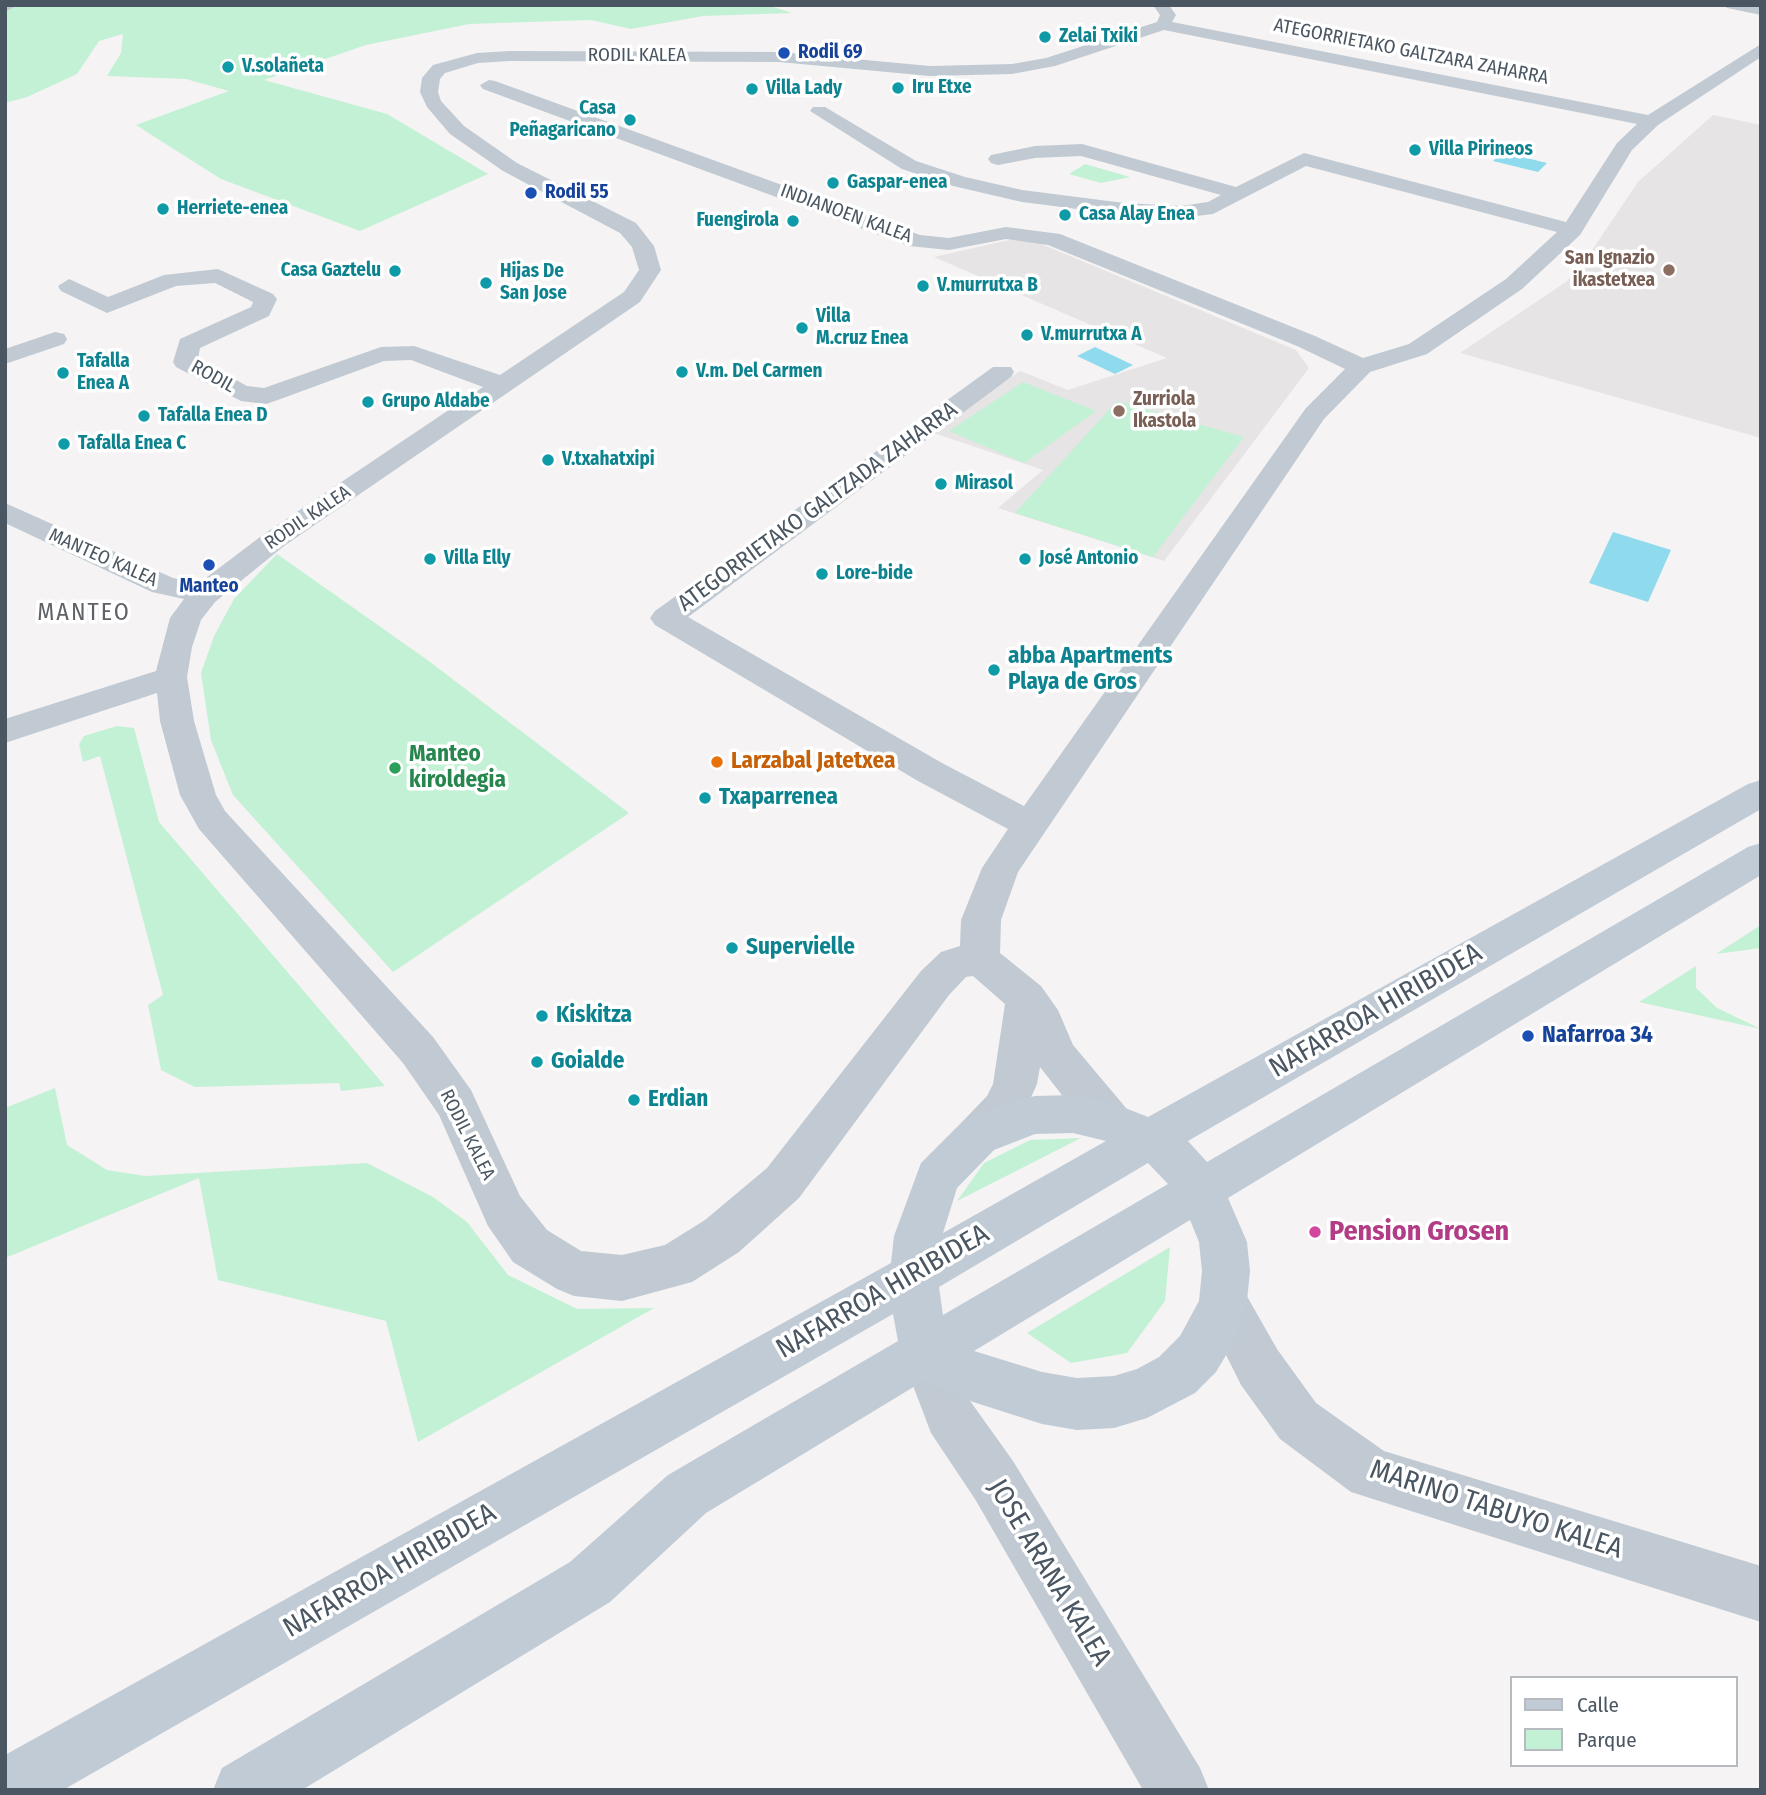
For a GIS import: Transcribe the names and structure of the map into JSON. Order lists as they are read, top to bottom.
{
  "streets": {
    "main road": ["NAFARROA HIRIBIDEA"],
    "street": [
      "ATEGORRIETAKO GALTZARA ZAHARRA",
      "RODIL KALEA",
      "INDIANOEN KALEA",
      "RODIL",
      "ATEGORRIETAKO GALTZADA ZAHARRA",
      "MANTEO KALEA",
      "MARINO TABUYO KALEA",
      "JOSE ARANA KALEA"
    ]
  },
  "crossings": [
    ["ATEGORRIETAKO GALTZARA ZAHARRA", "RODIL KALEA"],
    ["RODIL KALEA", "RODIL"],
    ["RODIL KALEA", "MANTEO KALEA"]
  ],
  "districts": ["MANTEO"],
  "places": [
    "Zelai Txiki",
    "Rodil 69",
    "V.solañeta",
    "Iru Etxe",
    "Villa Lady",
    "Casa Peñagaricano",
    "Villa Pirineos",
    "Gaspar-enea",
    "Rodil 55",
    "Herriete-enea",
    "Casa Alay Enea",
    "Fuengirola",
    "San Ignazio ikastetxea",
    "Casa Gaztelu",
    "Hijas De San Jose",
    "V.murrutxa B",
    "Villa M.cruz Enea",
    "V.murrutxa A",
    "V.m. Del Carmen",
    "Tafalla Enea A",
    "Grupo Aldabe",
    "Zurriola Ikastola",
    "Tafalla Enea D",
    "Tafalla Enea C",
    "V.txahatxipi",
    "Mirasol",
    "Villa Elly",
    "José Antonio",
    "Manteo",
    "Lore-bide",
    "abba Apartments Playa de Gros",
    "Larzabal Jatetxea",
    "Manteo kiroldegia",
    "Txaparrenea",
    "Supervielle",
    "Kiskitza",
    "Nafarroa 34",
    "Goialde",
    "Erdian",
    "Pension Grosen"
  ],
  "legend": ["Calle", "Parque"]
}
